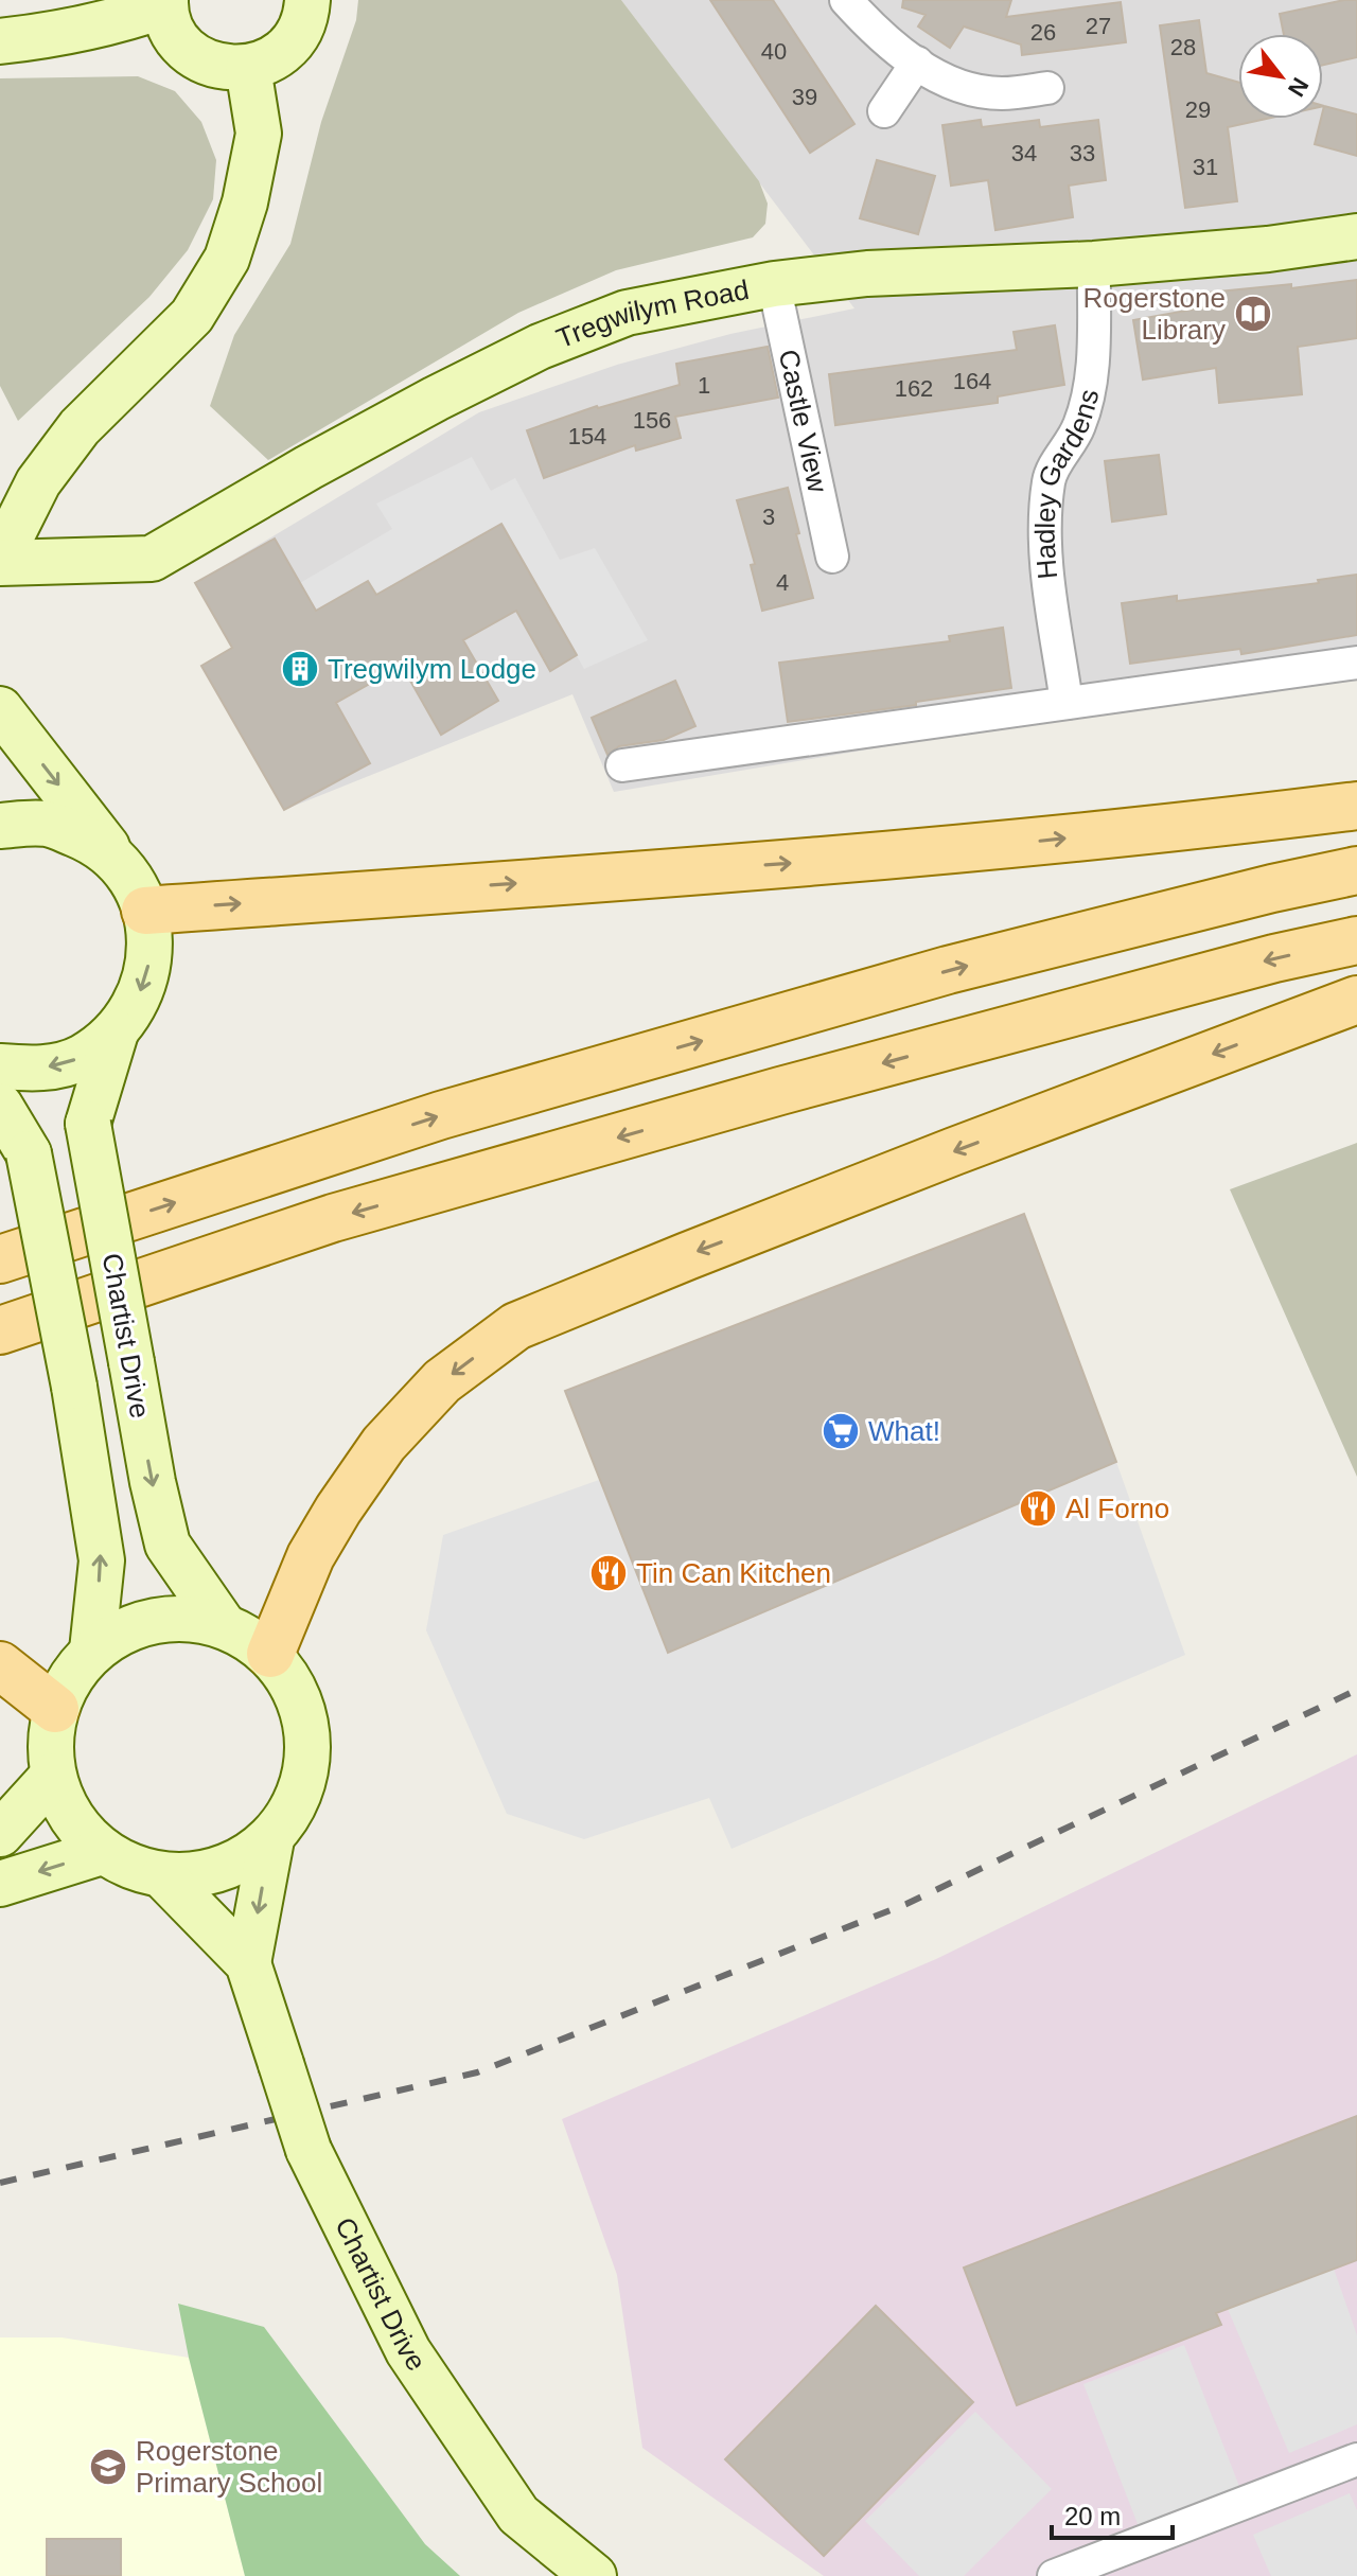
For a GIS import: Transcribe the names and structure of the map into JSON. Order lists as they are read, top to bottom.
{
  "streets": {
    "main road": ["Tregwilym Road", "Chartist Drive"],
    "street": ["Castle View", "Hadley Gardens"]
  },
  "crossings": [
    ["Tregwilym Road", "Castle View"],
    ["Tregwilym Road", "Hadley Gardens"]
  ],
  "places": {
    "library": ["Rogerstone Library"],
    "building": ["Tregwilym Lodge"],
    "supermarket": ["What!"],
    "restaurant": ["Al Forno", "Tin Can Kitchen"],
    "school or university": ["Rogerstone Primary School"]
  },
  "house_numbers": [
    "27",
    "26",
    "28",
    "40",
    "39",
    "29",
    "34",
    "33",
    "31",
    "164",
    "1",
    "162",
    "156",
    "154",
    "3",
    "4"
  ],
  "scale_bar": "20 m",
  "north": "bottom right"
}
